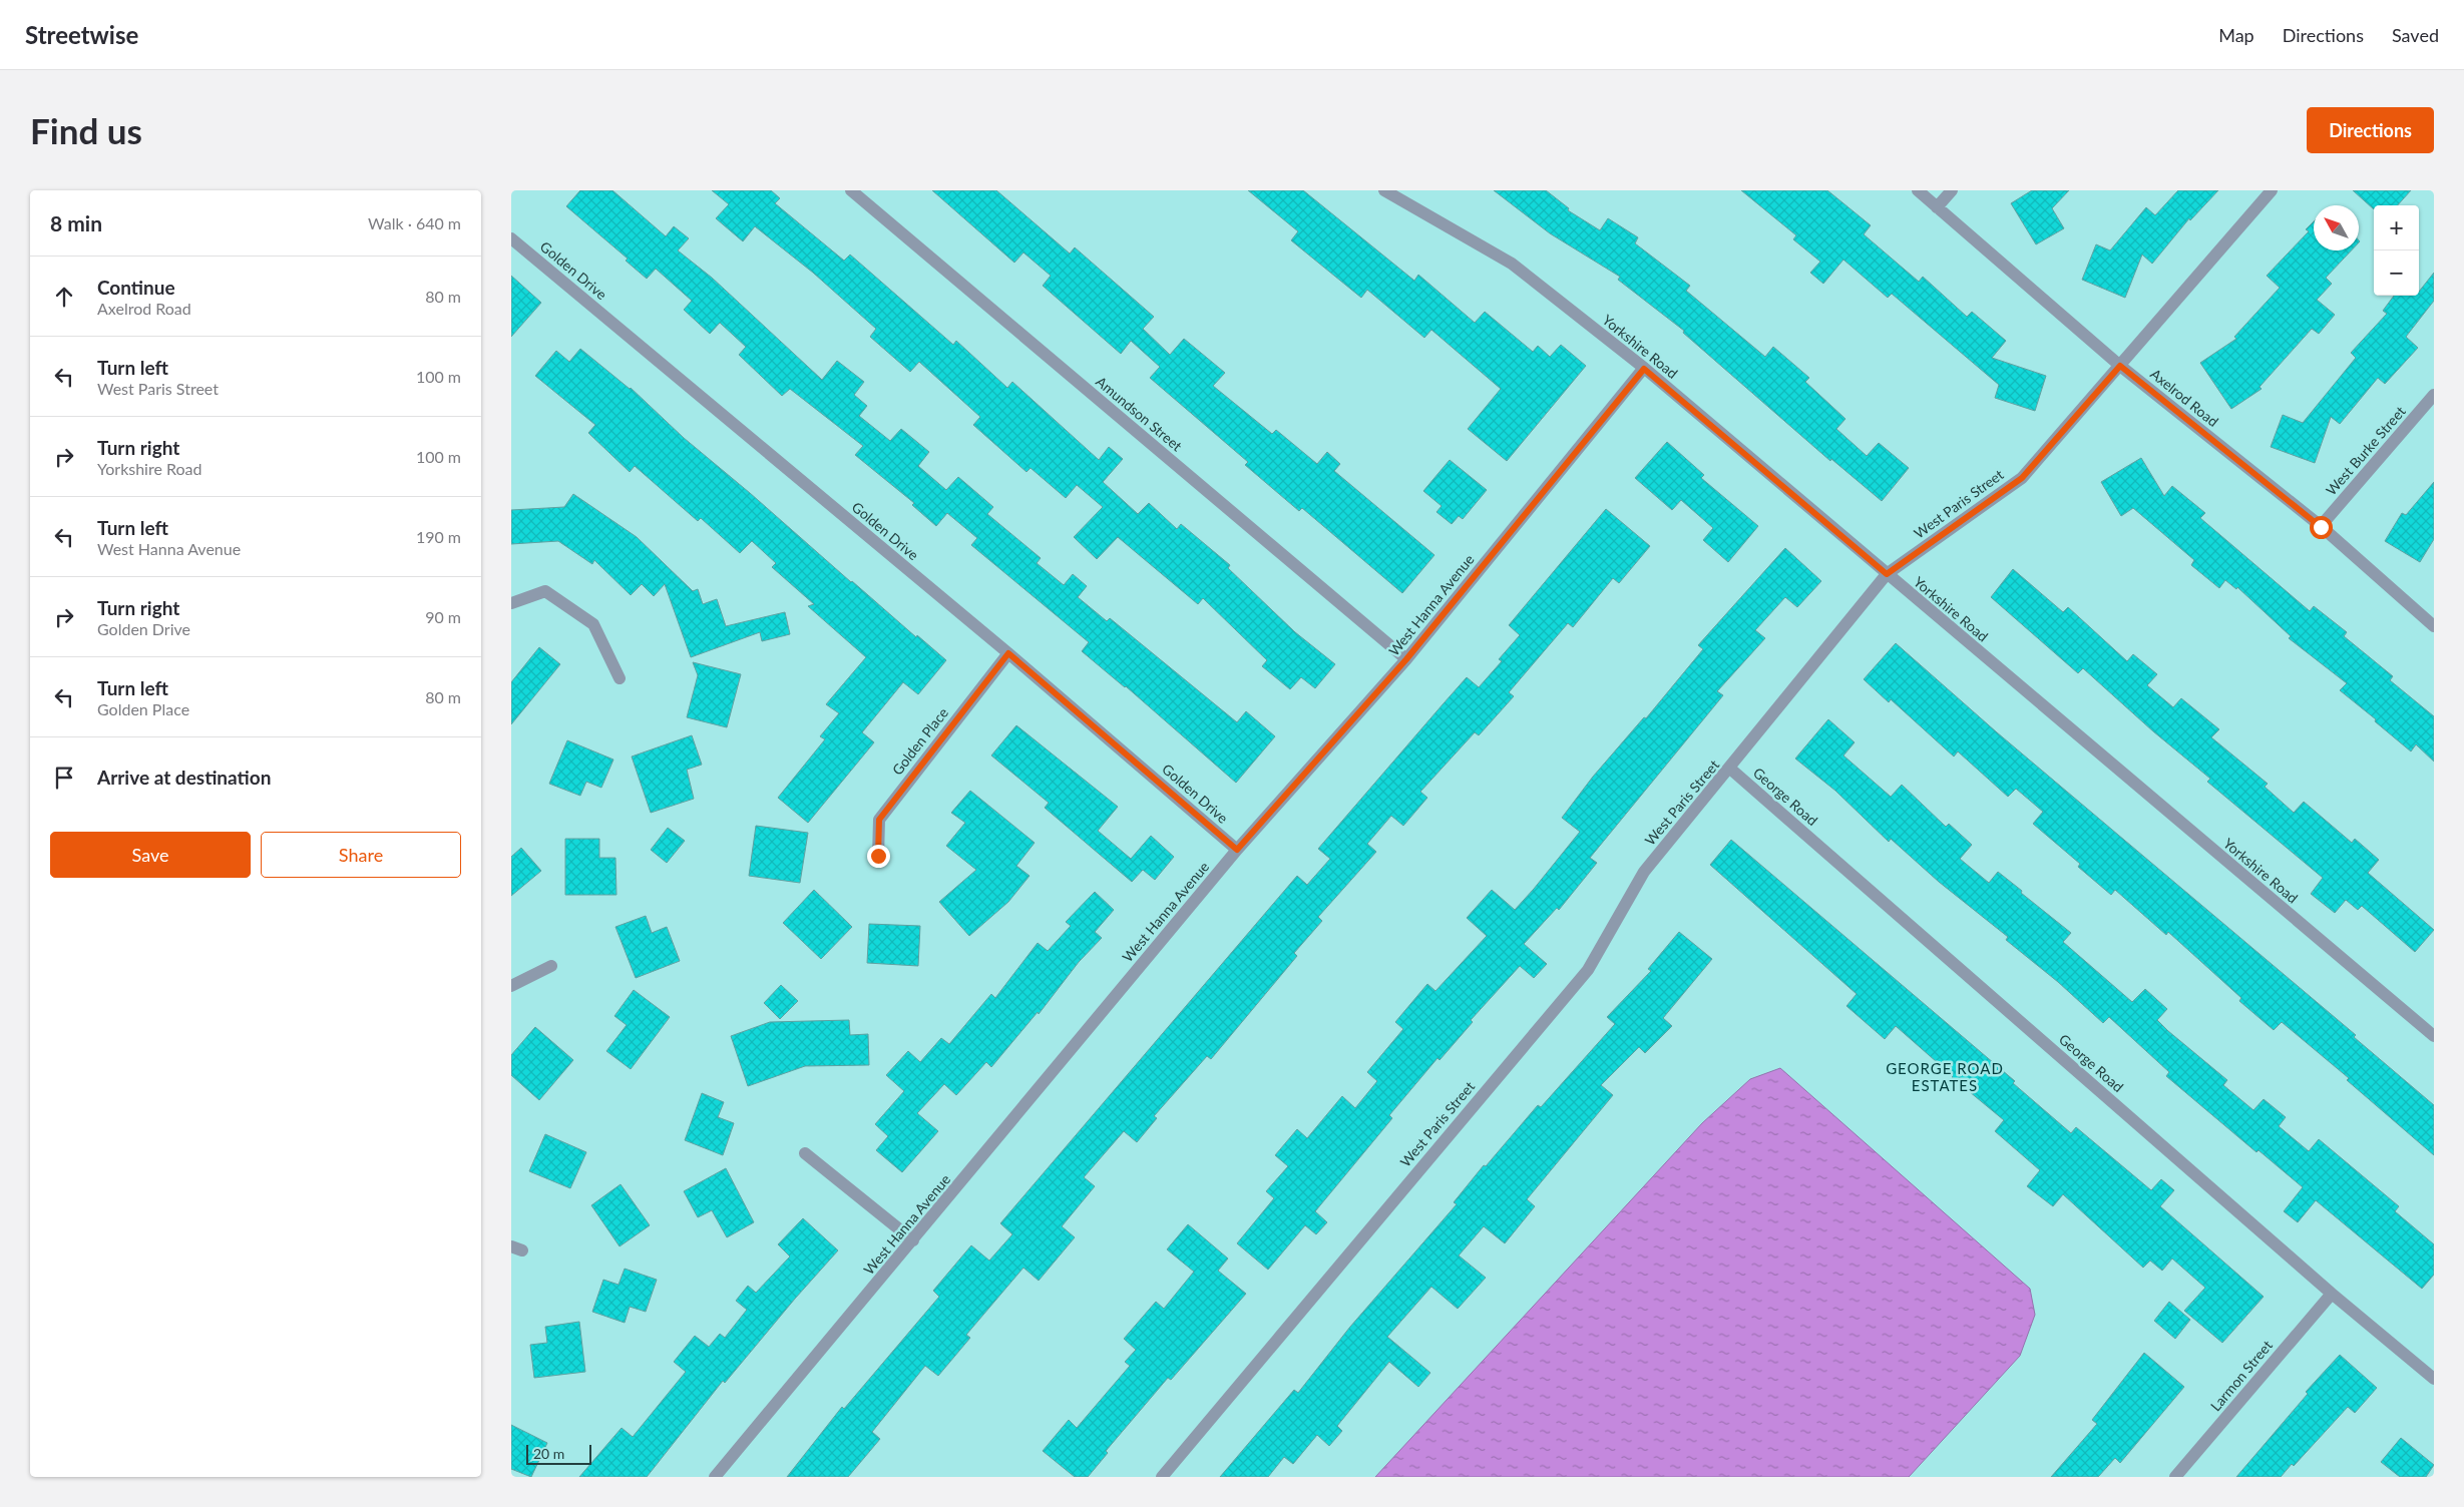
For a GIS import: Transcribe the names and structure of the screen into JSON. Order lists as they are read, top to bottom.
{
  "streets": {
    "street": [
      "Golden Drive",
      "Yorkshire Road",
      "Axelrod Road",
      "Amundson Street",
      "West Burke Street",
      "West Paris Street",
      "West Hanna Avenue",
      "Golden Place",
      "George Road",
      "Larmon Street"
    ]
  },
  "crossings": [
    ["Golden Drive", "West Hanna Avenue"],
    ["Golden Drive", "Golden Place"],
    ["Yorkshire Road", "West Paris Street"],
    ["Yorkshire Road", "West Hanna Avenue"],
    ["Axelrod Road", "West Burke Street"],
    ["Axelrod Road", "West Paris Street"],
    ["Amundson Street", "West Hanna Avenue"],
    ["West Paris Street", "George Road"],
    ["George Road", "Larmon Street"]
  ],
  "districts": ["GEORGE ROAD ESTATES"],
  "scale_bar": "20 m",
  "north": "top left",
  "page": {
    "header": "Streetwise",
    "nav": ["Map", "Directions", "Saved"],
    "buttons": [
      "Directions",
      ["Save", "Share"]
    ],
    "title": "Find us",
    "heading": ["8 min", "Walk · 640 m"],
    "map_buttons": ["+", "−"],
    "list": [
      ["Continue", "Axelrod Road", "80 m"],
      ["Turn left", "West Paris Street", "100 m"],
      ["Turn right", "Yorkshire Road", "100 m"],
      ["Turn left", "West Hanna Avenue", "190 m"],
      ["Turn right", "Golden Drive", "90 m"],
      ["Turn left", "Golden Place", "80 m"],
      "Arrive at destination"
    ],
    "scale": "20 m"
  }
}
